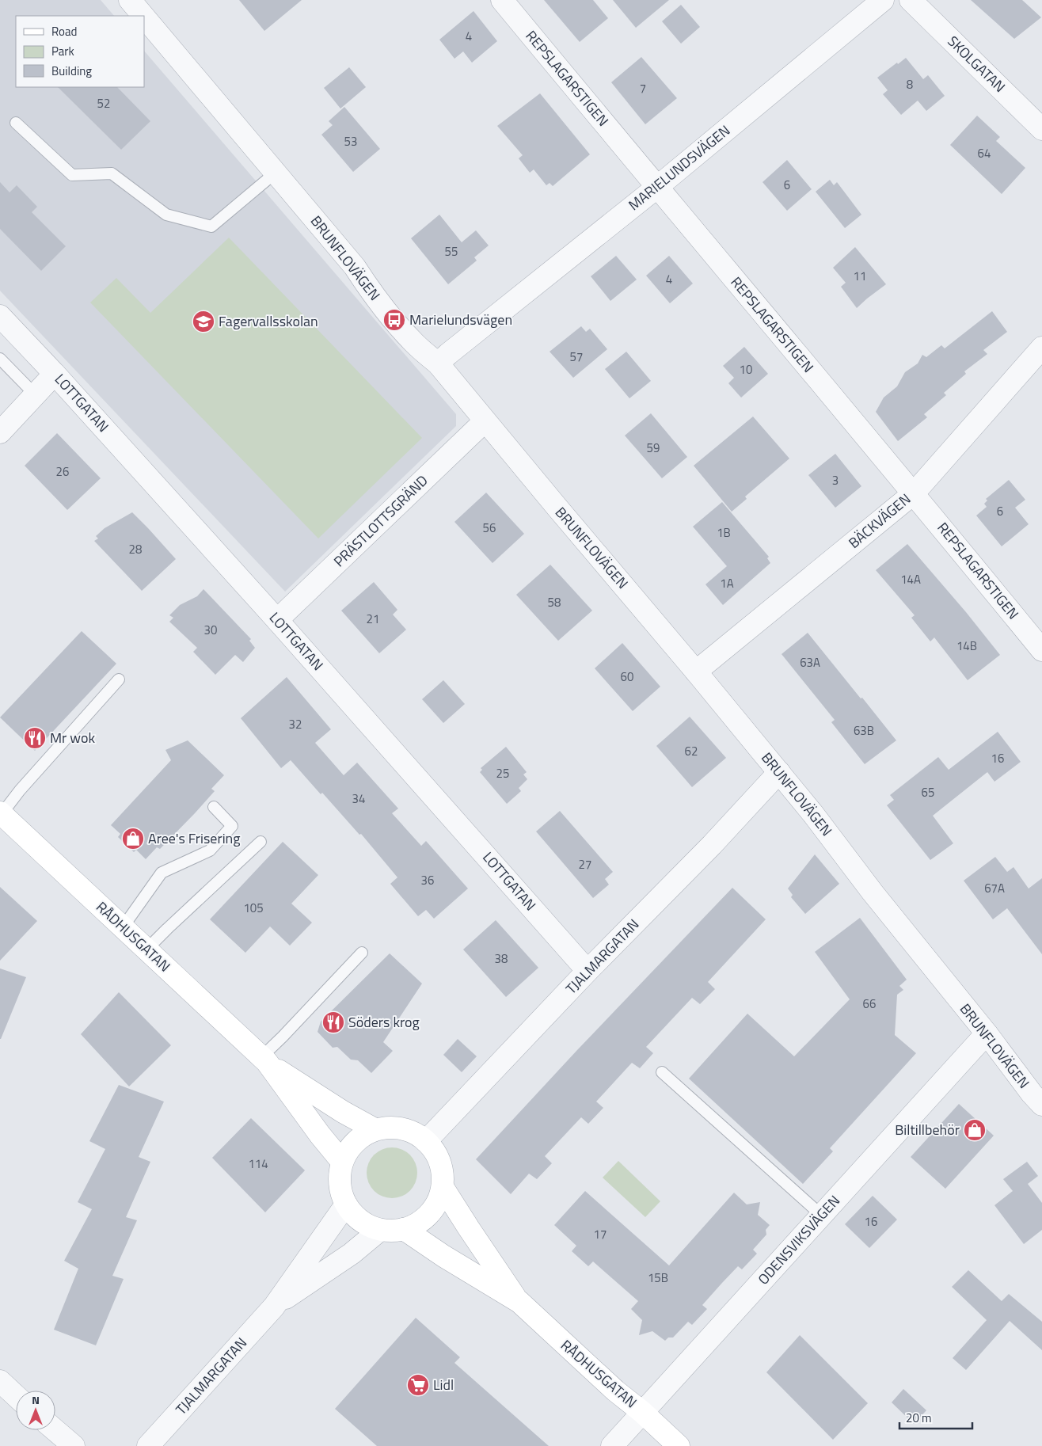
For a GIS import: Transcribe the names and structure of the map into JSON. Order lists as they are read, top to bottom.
{
  "streets": {
    "main road": ["RÅDHUSGATAN"],
    "street": [
      "SKOLGATAN",
      "REPSLAGARSTIGEN",
      "MARIELUNDSVÄGEN",
      "BRUNFLOVÄGEN",
      "LOTTGATAN",
      "PRÄSTLOTTSGRÄND",
      "BÄCKVÄGEN",
      "TJALMARGATAN",
      "ODENSVIKSVÄGEN"
    ]
  },
  "crossings": [
    ["REPSLAGARSTIGEN", "MARIELUNDSVÄGEN"],
    ["REPSLAGARSTIGEN", "BÄCKVÄGEN"],
    ["MARIELUNDSVÄGEN", "BRUNFLOVÄGEN"],
    ["BRUNFLOVÄGEN", "PRÄSTLOTTSGRÄND"],
    ["BRUNFLOVÄGEN", "BÄCKVÄGEN"],
    ["BRUNFLOVÄGEN", "TJALMARGATAN"],
    ["BRUNFLOVÄGEN", "ODENSVIKSVÄGEN"],
    ["LOTTGATAN", "PRÄSTLOTTSGRÄND"],
    ["LOTTGATAN", "TJALMARGATAN"],
    ["RÅDHUSGATAN", "TJALMARGATAN"],
    ["RÅDHUSGATAN", "ODENSVIKSVÄGEN"]
  ],
  "places": {
    "bus stop": ["Marielundsvägen"],
    "school or university": ["Fagervallsskolan"],
    "restaurant": ["Mr wok", "Söders krog"],
    "shop": ["Aree's Frisering", "Biltillbehör"],
    "supermarket": ["Lidl"]
  },
  "house_numbers": [
    "4",
    "8",
    "7",
    "52",
    "53",
    "64",
    "6",
    "55",
    "11",
    "4",
    "57",
    "10",
    "59",
    "26",
    "3",
    "6",
    "56",
    "1B",
    "28",
    "14A",
    "1A",
    "58",
    "21",
    "30",
    "14B",
    "63A",
    "60",
    "32",
    "63B",
    "62",
    "16",
    "25",
    "65",
    "34",
    "27",
    "36",
    "67A",
    "105",
    "38",
    "66",
    "114",
    "16",
    "17",
    "15B"
  ],
  "legend": ["Road", "Park", "Building"],
  "scale_bar": "20 m",
  "north": "top"
}
